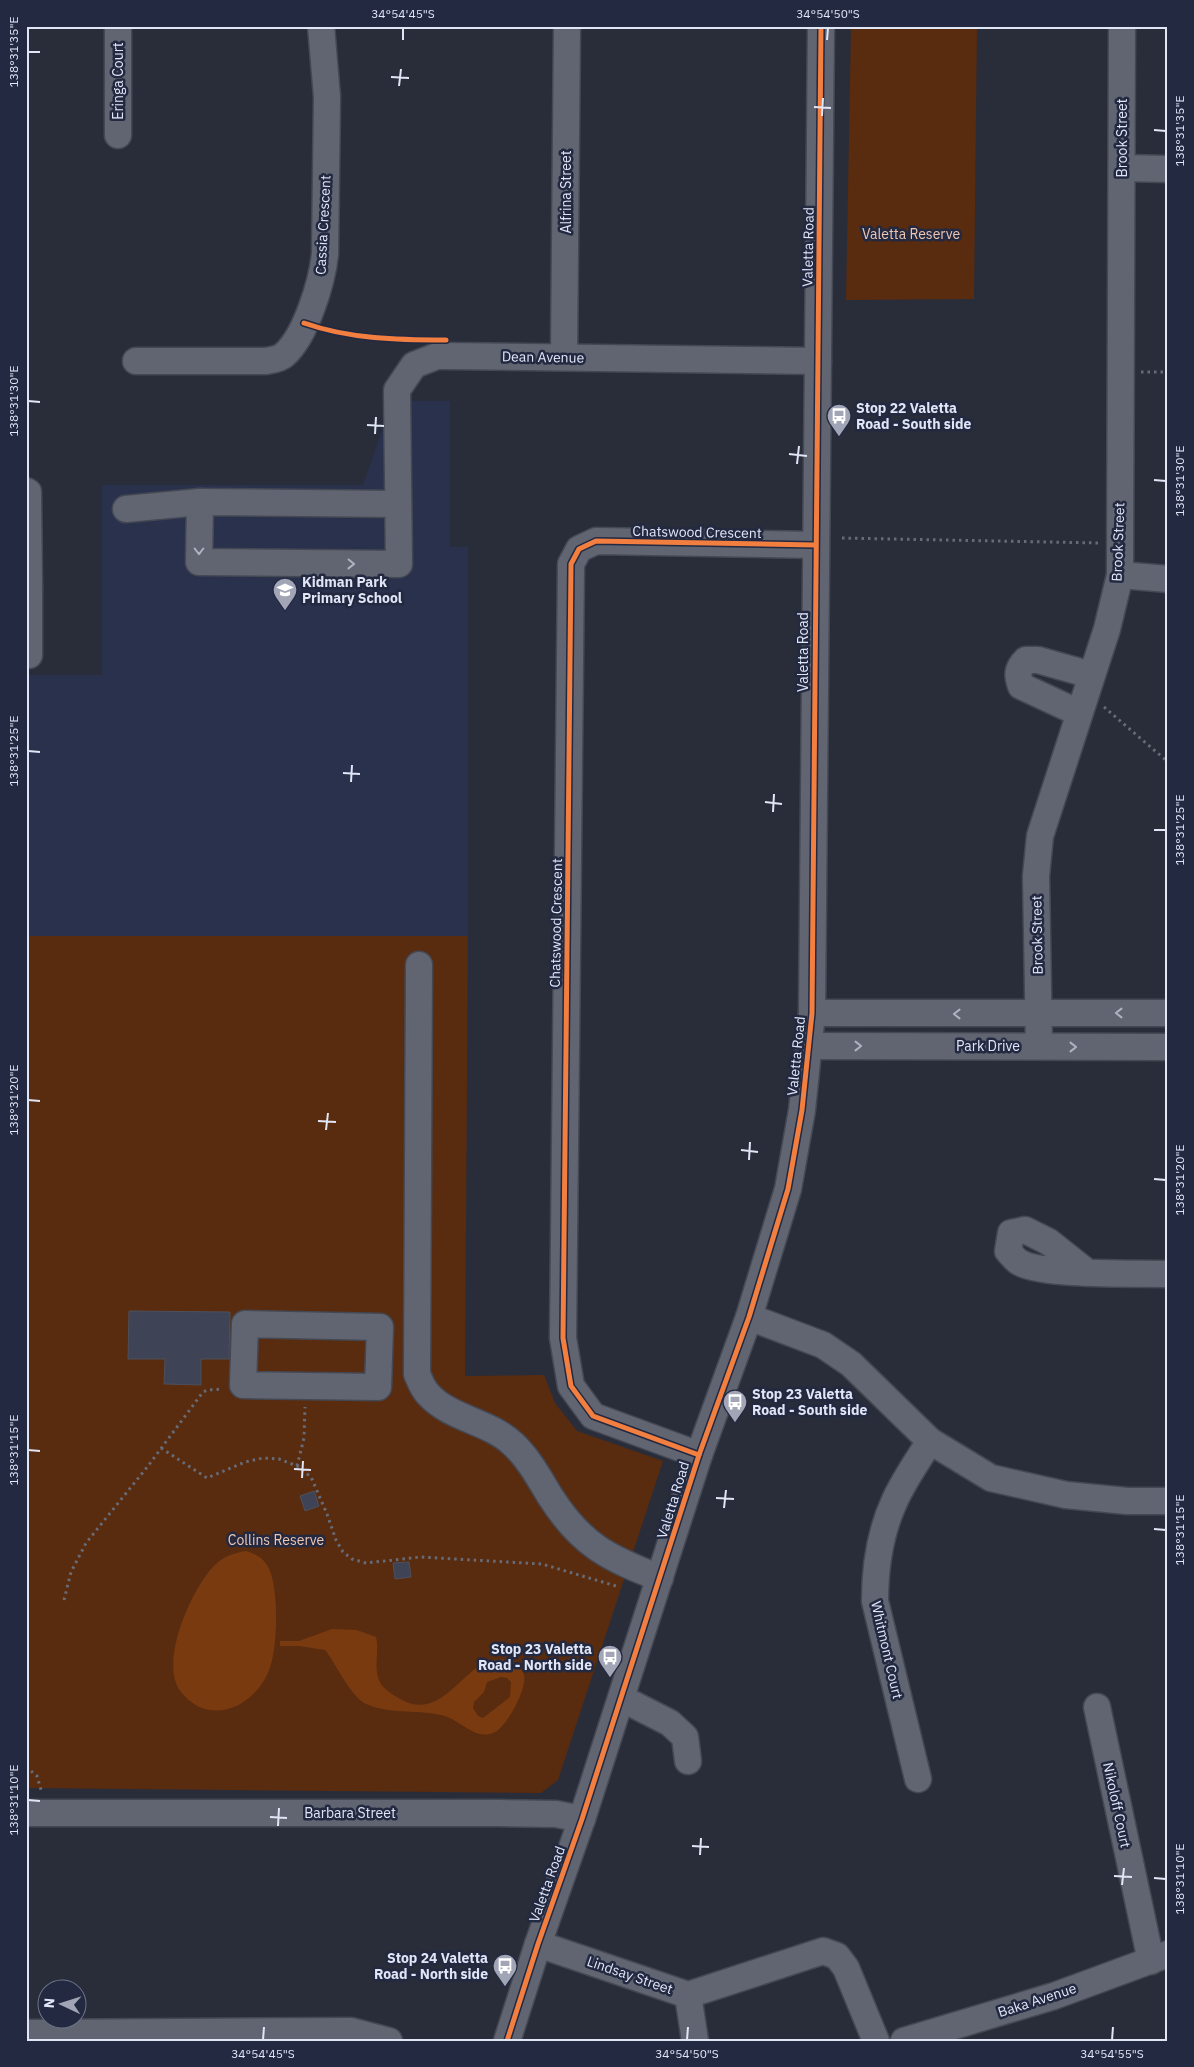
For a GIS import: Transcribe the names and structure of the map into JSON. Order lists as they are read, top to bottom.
{
  "streets": {
    "street": [
      "Eringa Court",
      "Brook Street",
      "Alfrina Street",
      "Cassia Crescent",
      "Valetta Road",
      "Dean Avenue",
      "Chatswood Crescent",
      "Park Drive",
      "Whitmont Court",
      "Nikoloff Court",
      "Barbara Street",
      "Lindsay Street",
      "Baka Avenue"
    ]
  },
  "crossings": [
    ["Brook Street", "Park Drive"],
    ["Alfrina Street", "Dean Avenue"],
    ["Valetta Road", "Dean Avenue"],
    ["Valetta Road", "Chatswood Crescent"],
    ["Valetta Road", "Park Drive"],
    ["Valetta Road", "Barbara Street"],
    ["Valetta Road", "Lindsay Street"],
    ["Nikoloff Court", "Baka Avenue"]
  ],
  "parks": ["Valetta Reserve", "Collins Reserve"],
  "places": {
    "bus stop": [
      "Stop 22 Valetta Road - South side",
      "Stop 23 Valetta Road - South side",
      "Stop 23 Valetta Road - North side",
      "Stop 24 Valetta Road - North side"
    ],
    "school or university": ["Kidman Park Primary School"]
  },
  "north": "left",
  "coordinates": [
    "34°54'45\"S",
    "34°54'50\"S",
    "138°31'35\"E",
    "138°31'30\"E",
    "138°31'25\"E",
    "138°31'20\"E",
    "138°31'15\"E",
    "138°31'10\"E",
    "34°54'55\"S"
  ]
}
